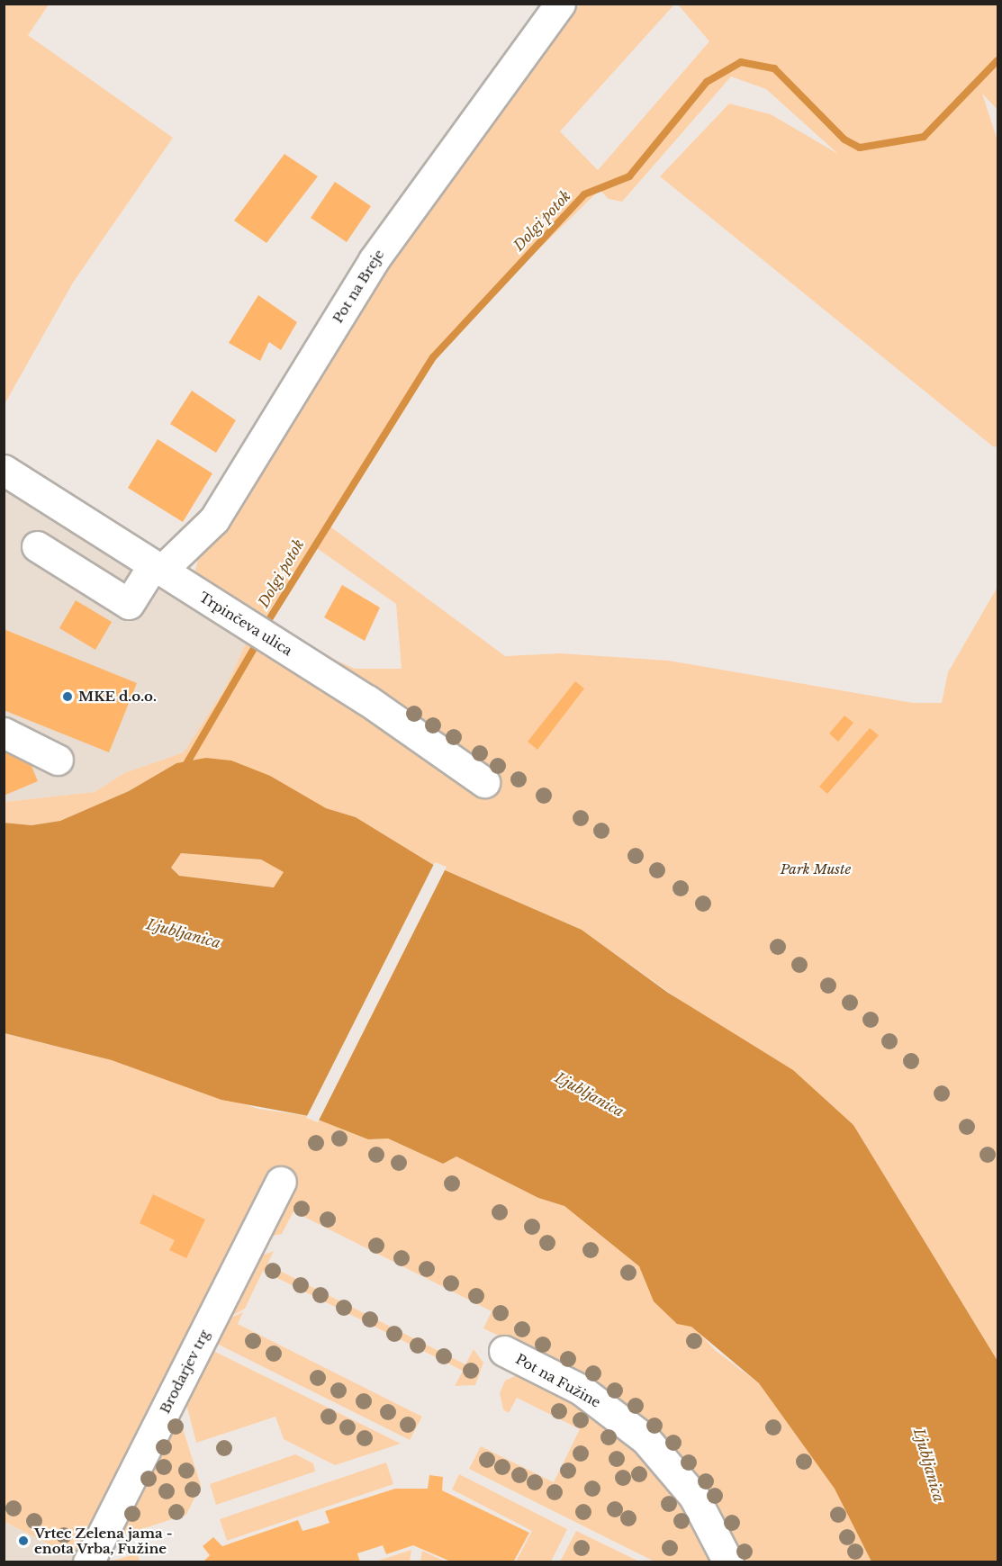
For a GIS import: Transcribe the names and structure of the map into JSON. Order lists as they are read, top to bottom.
{
  "streets": {
    "street": [
      "Pot na Breje",
      "Trpinčeva ulica",
      "Brodarjev trg",
      "Pot na Fužine"
    ]
  },
  "crossings": [
    ["Pot na Breje", "Trpinčeva ulica"]
  ],
  "water": ["Dolgi potok", "Ljubljanica"],
  "parks": ["Park Muste"],
  "places": ["MKE d.o.o.", "Vrtec Zelena jama - enota Vrba, Fužine"]
}
